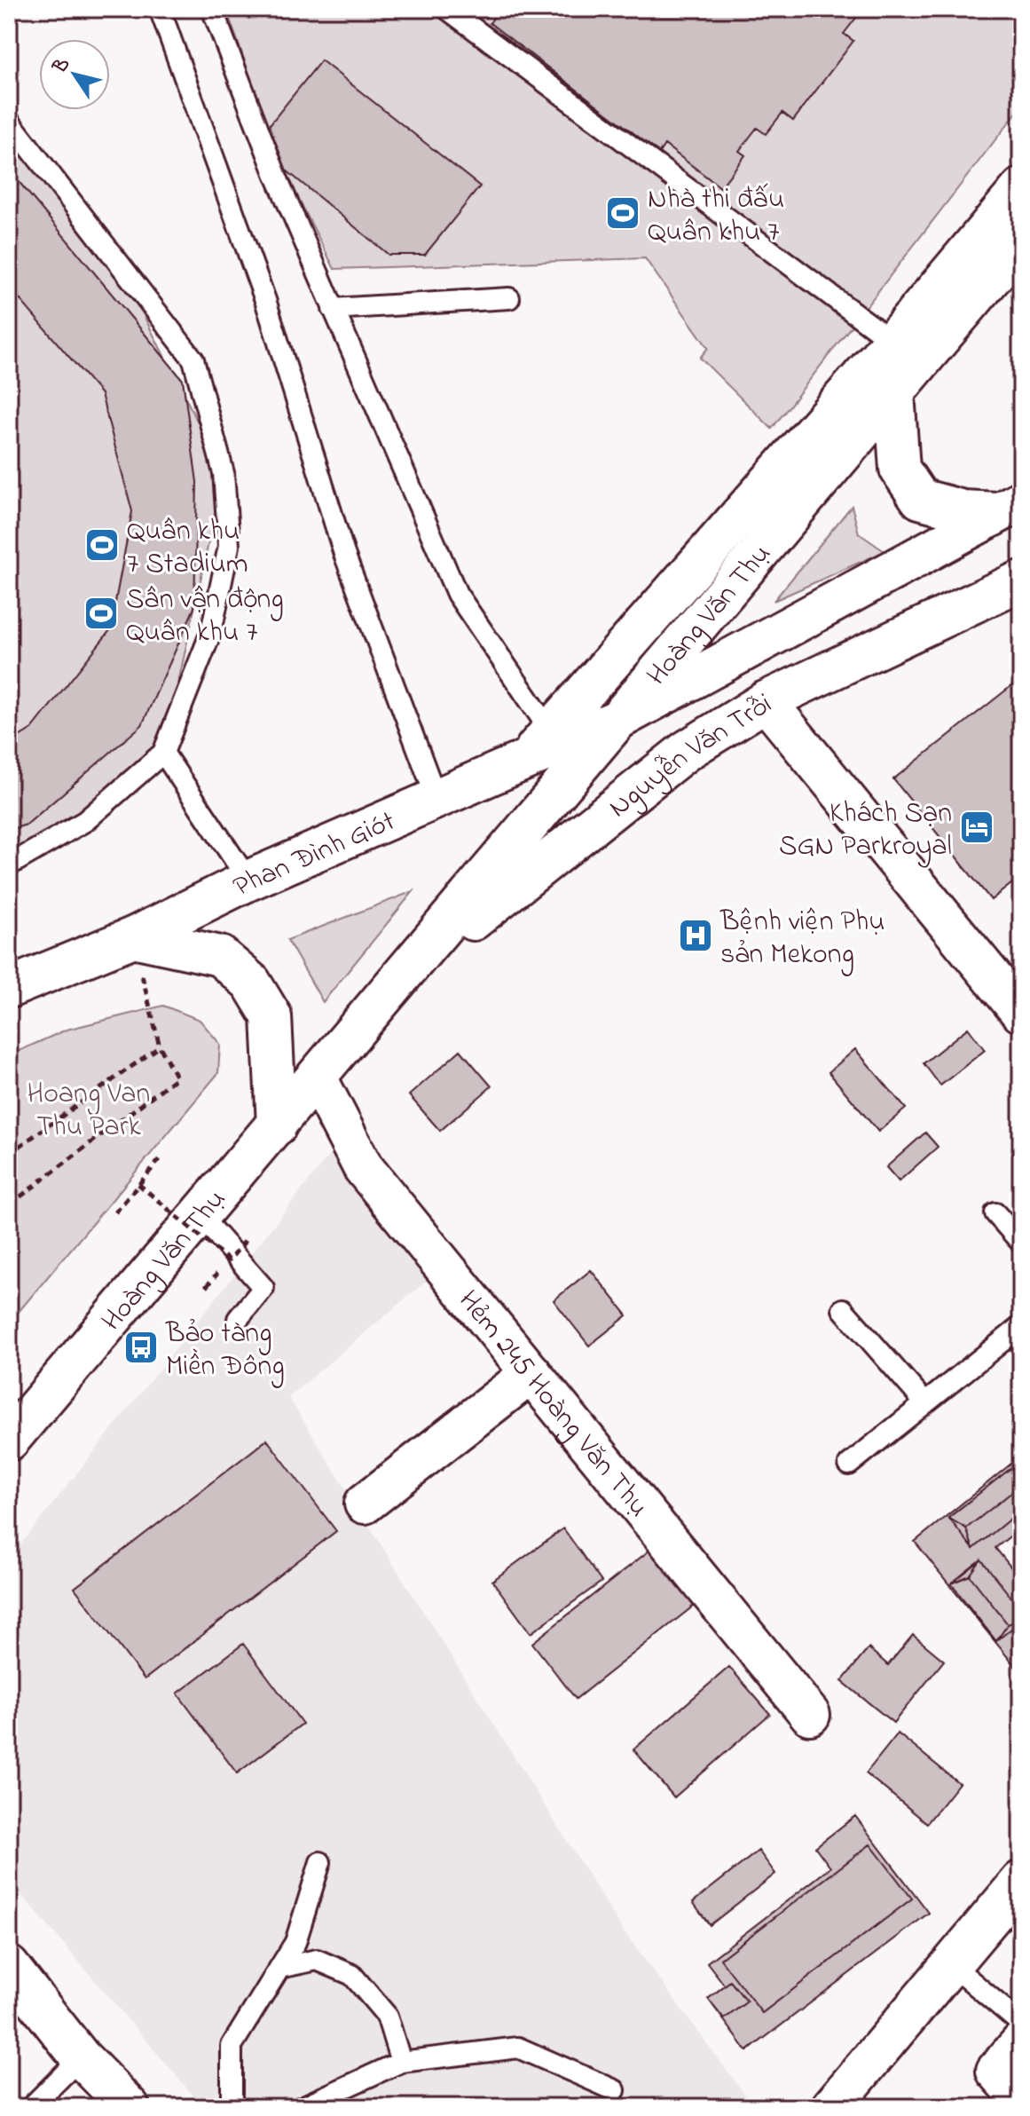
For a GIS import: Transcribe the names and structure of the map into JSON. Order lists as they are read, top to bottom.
{
  "streets": {
    "main road": [
      "Hoàng Văn Thụ",
      "Nguyễn Văn Trỗi",
      "Phan Đình Giót",
      "Hẻm 245 Hoàng Văn Thụ"
    ]
  },
  "crossings": [
    ["Hoàng Văn Thụ", "Nguyễn Văn Trỗi"],
    ["Hoàng Văn Thụ", "Phan Đình Giót"],
    ["Hoàng Văn Thụ", "Hẻm 245 Hoàng Văn Thụ"],
    ["Nguyễn Văn Trỗi", "Phan Đình Giót"]
  ],
  "parks": ["Hoang Van Thu Park"],
  "places": {
    "sports": ["Nhà thi đấu Quân khu 7", "Quân khu 7 Stadium", "Sân vận động Quân khu 7"],
    "hotel": ["Khách Sạn SGN Parkroyal"],
    "hospital": ["Bệnh viện Phụ sản Mekong"],
    "bus stop": ["Bảo tàng Miền Đông"]
  },
  "north": "top left"
}
